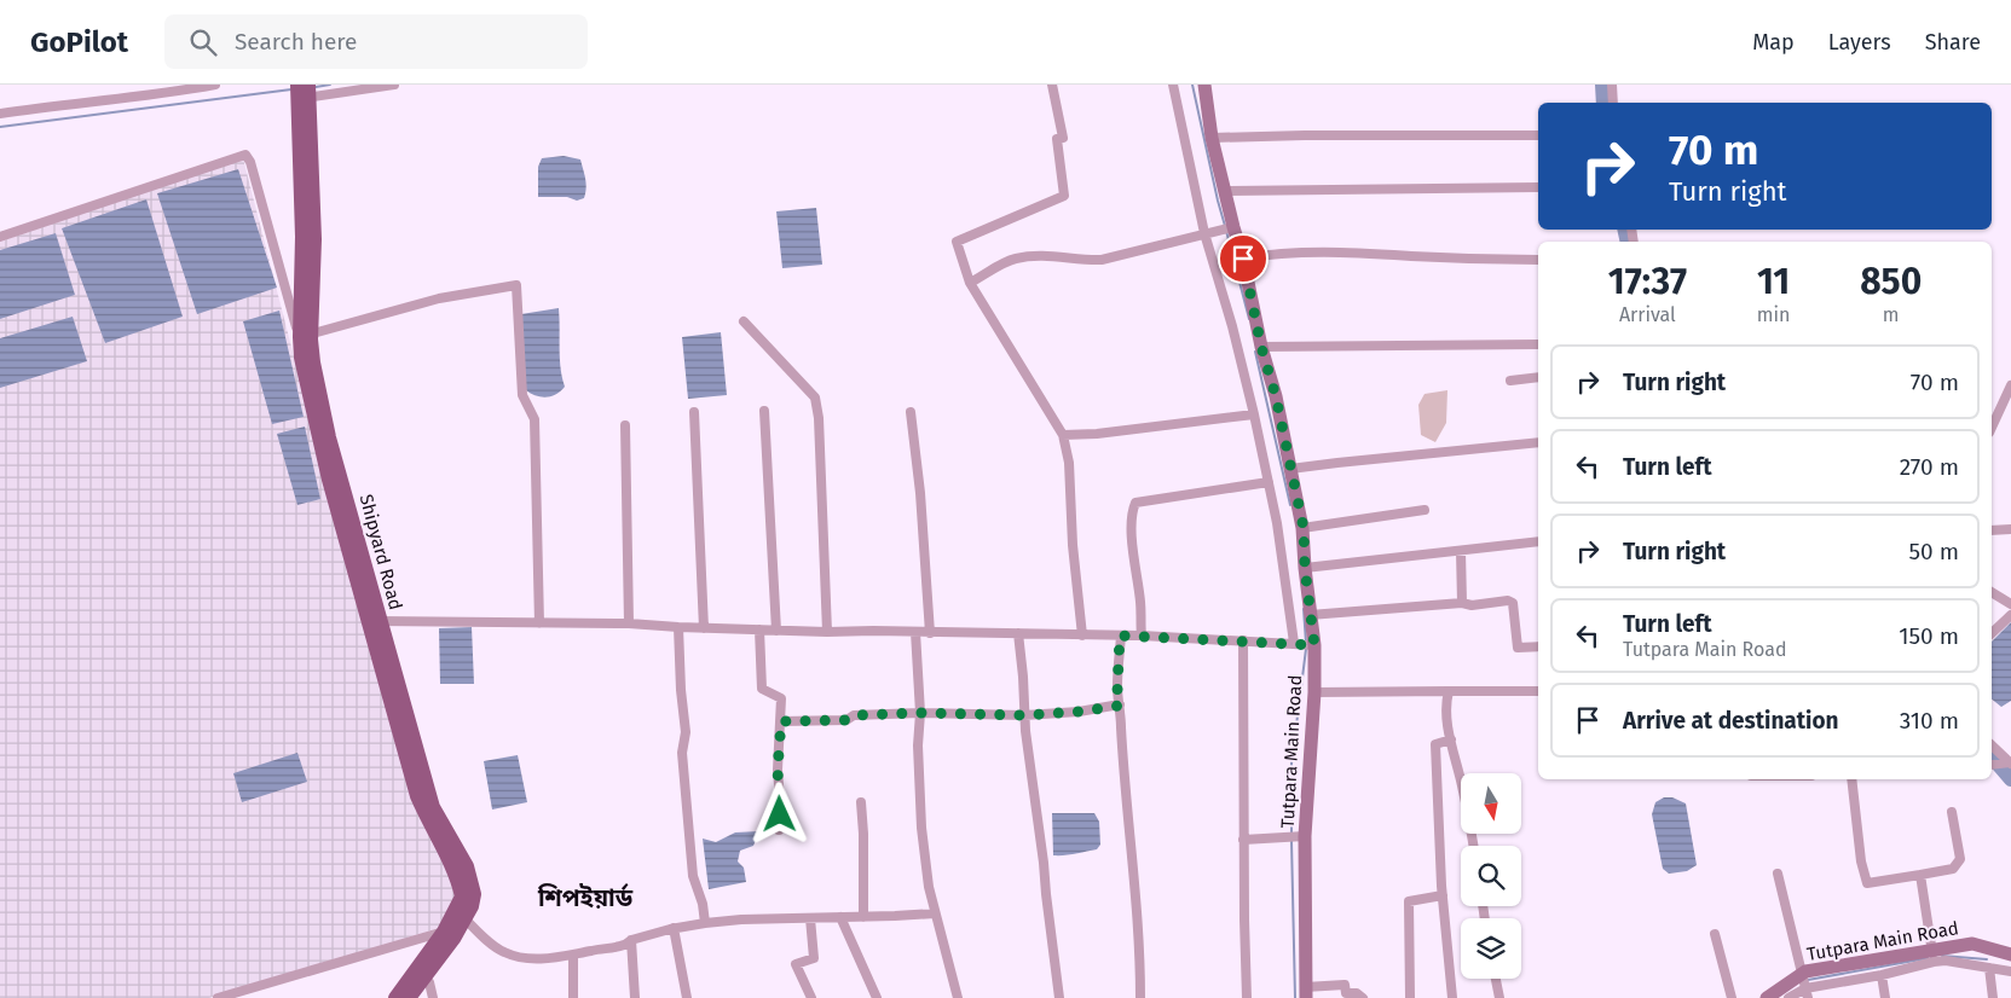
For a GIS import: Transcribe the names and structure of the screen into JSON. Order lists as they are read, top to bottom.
{
  "streets": {
    "main road": ["Shipyard Road"],
    "street": ["Tutpara Main Road"]
  },
  "districts": ["শিপইয়ার্ড"],
  "north": "bottom",
  "page": {
    "header": "GoPilot",
    "search": "Search here",
    "nav": ["Map", "Layers", "Share"],
    "turn": ["70 m", "Turn right"],
    "eta": [
      "17:37",
      "Arrival",
      "11",
      "min",
      "850",
      "m"
    ],
    "list": [
      {
        "name": "Turn right",
        "value": "70 m"
      },
      {
        "name": "Turn left",
        "value": "270 m"
      },
      {
        "name": "Turn right",
        "value": "50 m"
      },
      {
        "name": "Turn left",
        "note": "Tutpara Main Road",
        "value": "150 m"
      },
      {
        "name": "Arrive at destination",
        "value": "310 m"
      }
    ]
  }
}
